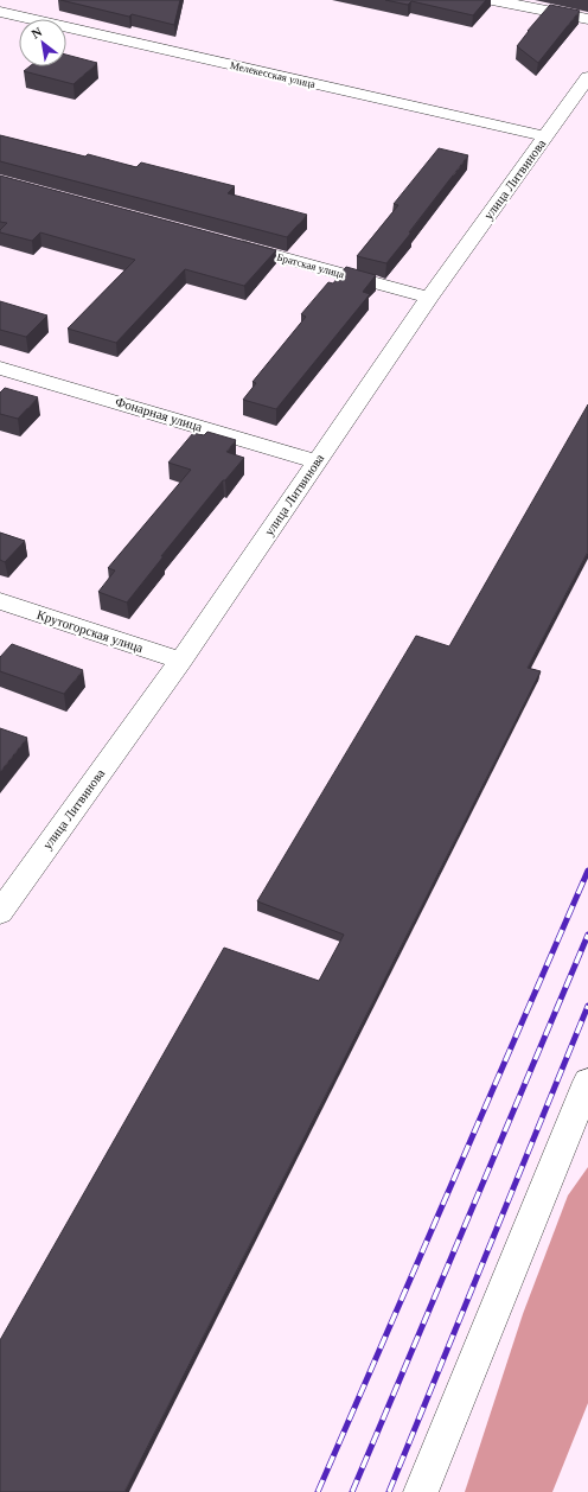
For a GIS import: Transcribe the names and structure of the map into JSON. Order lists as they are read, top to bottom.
{
  "streets": {
    "street": [
      "Мелекесская улица",
      "улица Литвинова",
      "Братская улица",
      "Фонарная улица",
      "Крутогорская улица"
    ]
  },
  "crossings": [
    ["Мелекесская улица", "улица Литвинова"],
    ["улица Литвинова", "Братская улица"],
    ["улица Литвинова", "Фонарная улица"],
    ["улица Литвинова", "Крутогорская улица"]
  ],
  "north": "top left"
}
